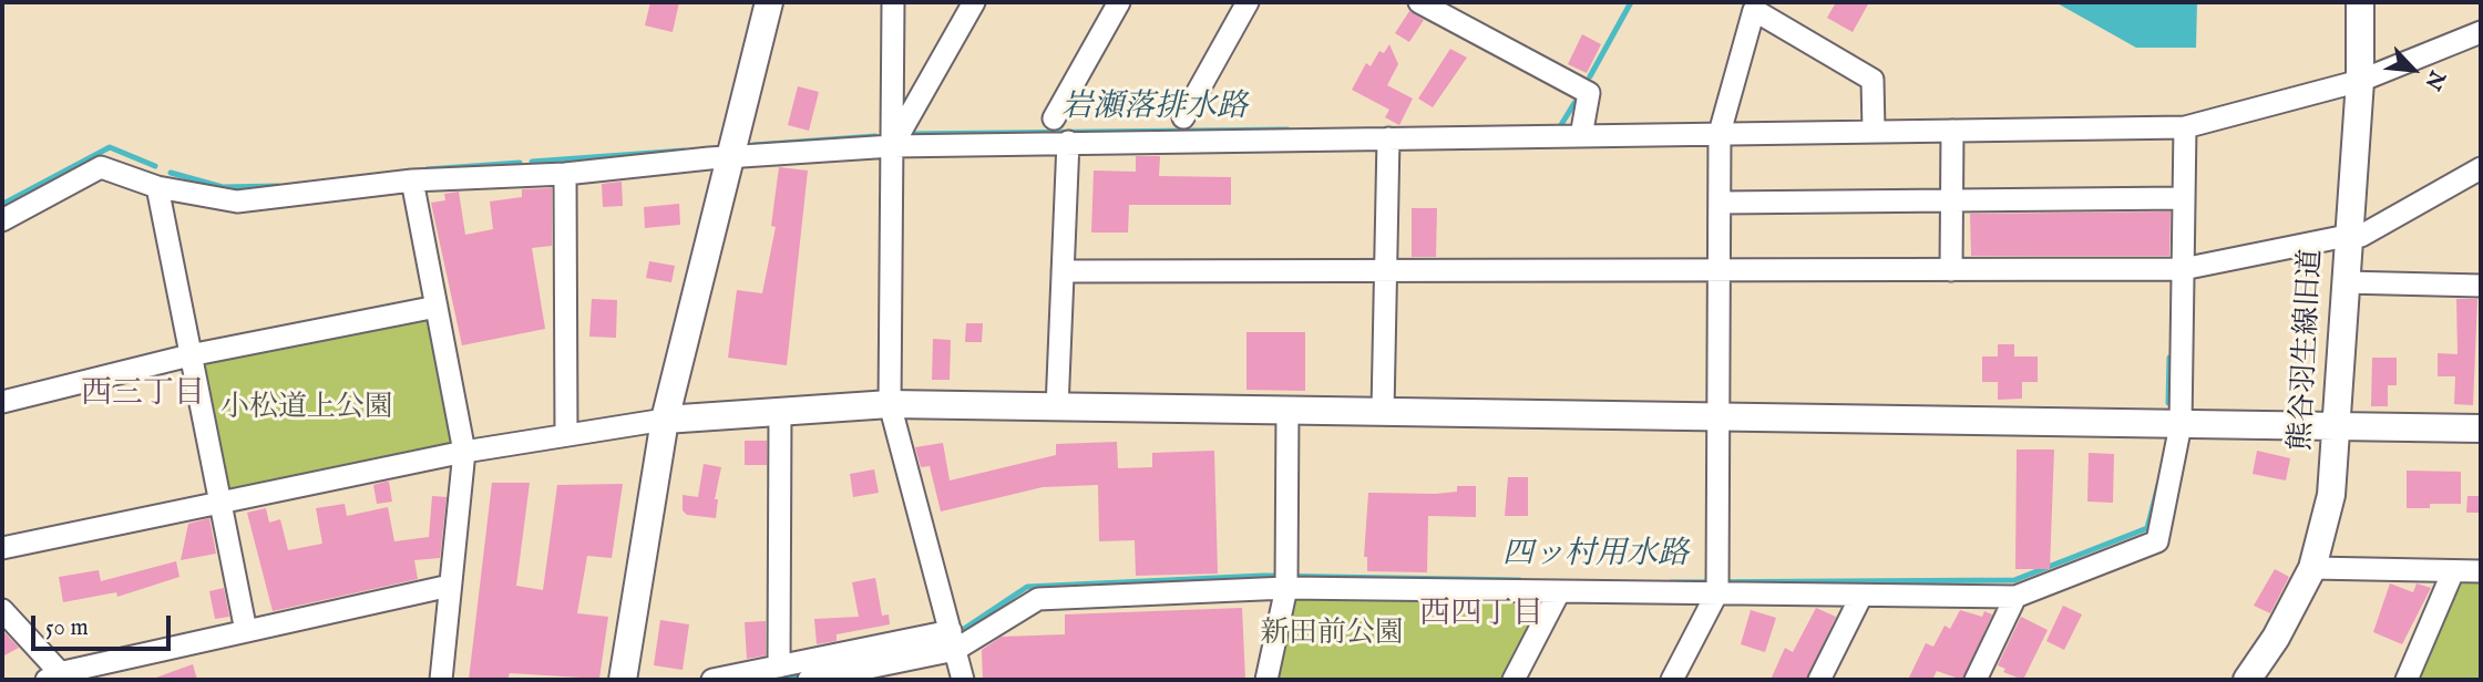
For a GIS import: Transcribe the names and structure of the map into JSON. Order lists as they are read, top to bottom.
{
  "streets": {
    "street": ["熊谷羽生線旧道"]
  },
  "districts": ["西三丁目", "西四丁目"],
  "water": ["岩瀬落排水路", "四ッ村用水路"],
  "parks": ["小松道上公園", "新田前公園"],
  "scale_bar": "50 m",
  "north": "bottom right"
}
